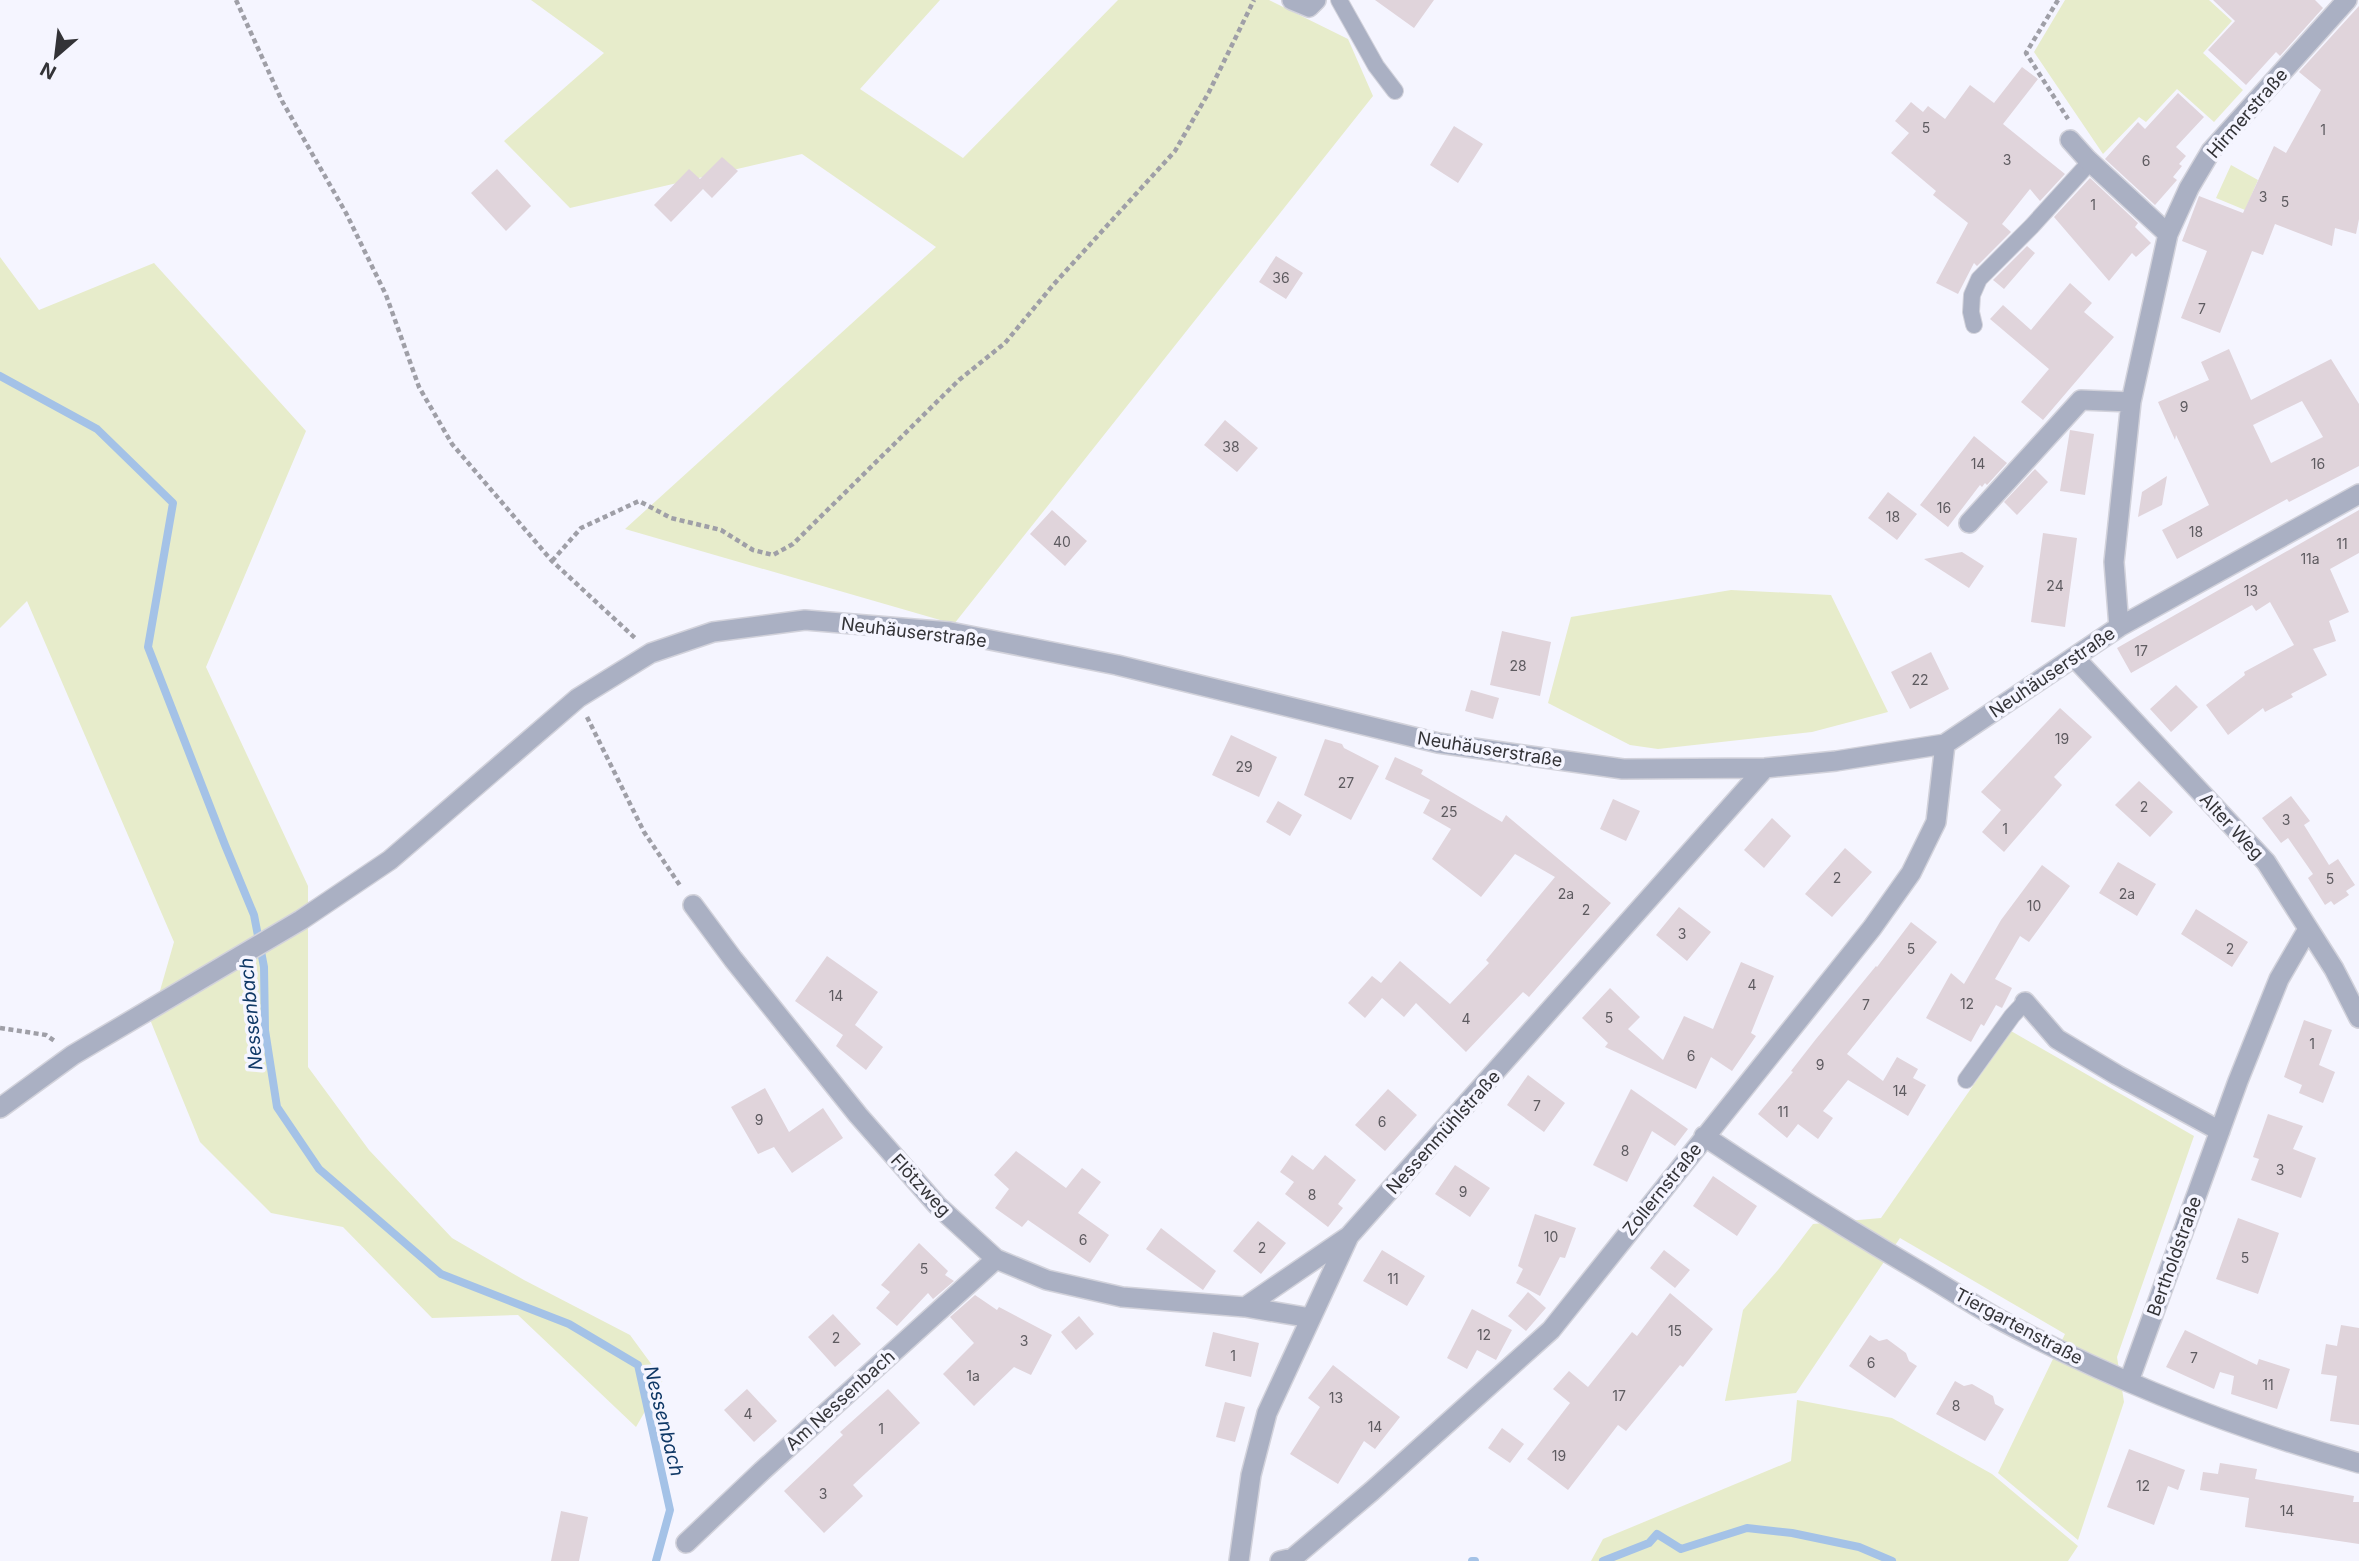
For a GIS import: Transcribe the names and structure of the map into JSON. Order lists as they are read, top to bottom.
{
  "streets": {
    "street": [
      "Hirmerstraße",
      "Neuhäuserstraße",
      "Alter Weg",
      "Nessenmühlstraße",
      "Flötzweg",
      "Zollernstraße",
      "Bertholdstraße",
      "Tiergartenstraße",
      "Am Nessenbach"
    ]
  },
  "crossings": [
    ["Hirmerstraße", "Neuhäuserstraße"],
    ["Neuhäuserstraße", "Alter Weg"],
    ["Neuhäuserstraße", "Nessenmühlstraße"],
    ["Neuhäuserstraße", "Zollernstraße"],
    ["Alter Weg", "Bertholdstraße"],
    ["Nessenmühlstraße", "Flötzweg"],
    ["Flötzweg", "Am Nessenbach"],
    ["Zollernstraße", "Tiergartenstraße"],
    ["Bertholdstraße", "Tiergartenstraße"]
  ],
  "water": ["Nessenbach"],
  "house_numbers": [
    "5",
    "1",
    "3",
    "6",
    "3",
    "5",
    "1",
    "36",
    "7",
    "9",
    "38",
    "14",
    "16",
    "16",
    "18",
    "18",
    "40",
    "11",
    "11a",
    "24",
    "13",
    "17",
    "28",
    "22",
    "19",
    "29",
    "27",
    "2",
    "25",
    "3",
    "1",
    "2",
    "5",
    "2a",
    "2a",
    "10",
    "2",
    "3",
    "5",
    "2",
    "4",
    "14",
    "12",
    "7",
    "5",
    "4",
    "1",
    "6",
    "9",
    "14",
    "7",
    "11",
    "9",
    "6",
    "8",
    "3",
    "9",
    "8",
    "10",
    "6",
    "2",
    "5",
    "5",
    "11",
    "15",
    "12",
    "2",
    "3",
    "1",
    "7",
    "6",
    "1a",
    "11",
    "17",
    "13",
    "8",
    "4",
    "14",
    "1",
    "19",
    "12",
    "3",
    "14"
  ],
  "north": "bottom left"
}
